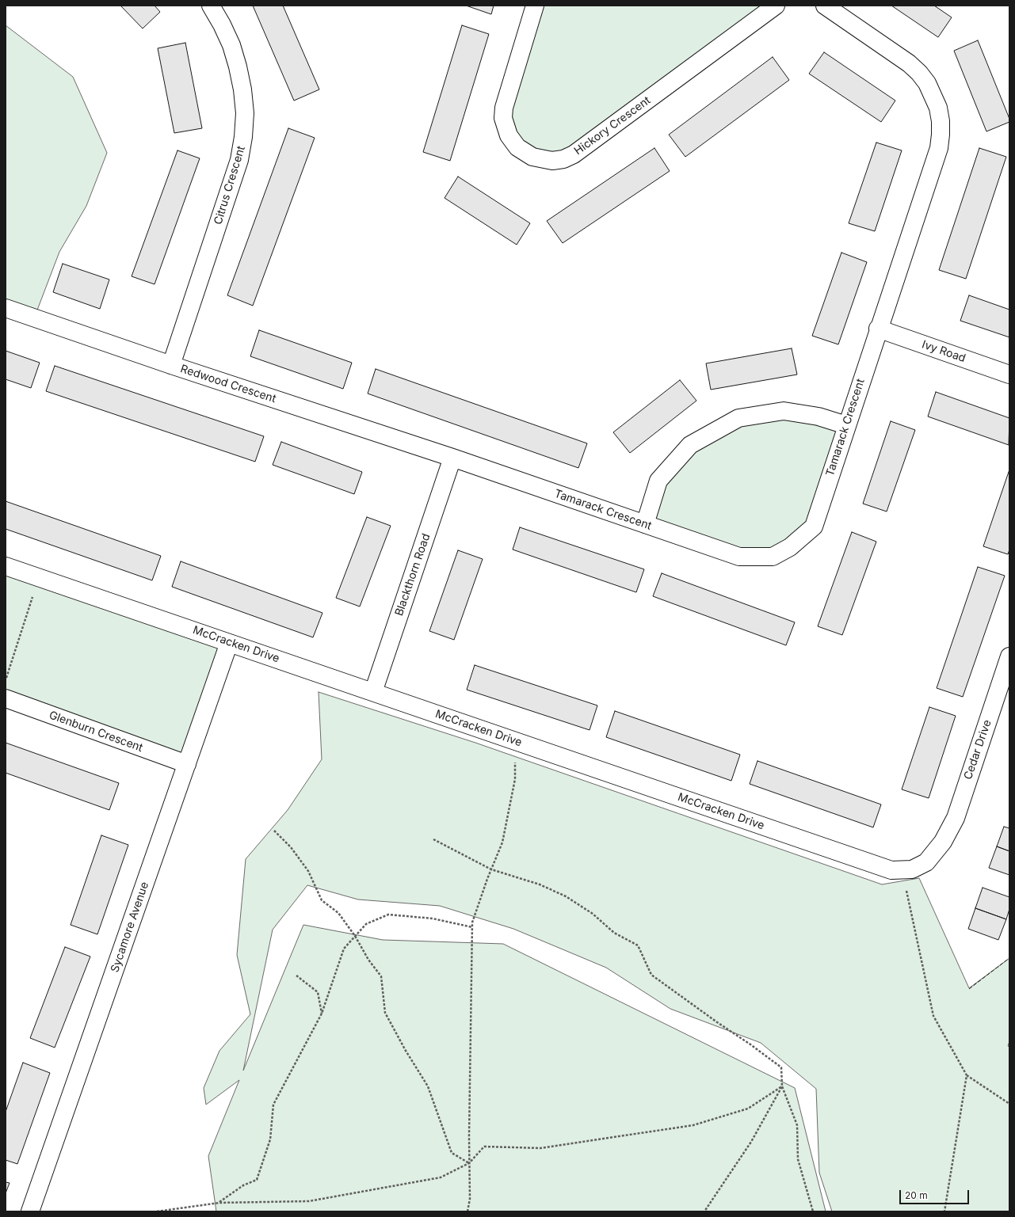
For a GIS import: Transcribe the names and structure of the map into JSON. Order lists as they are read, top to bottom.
{
  "streets": {
    "street": [
      "Hickory Crescent",
      "Citrus Crescent",
      "Ivy Road",
      "Redwood Crescent",
      "Tamarack Crescent",
      "Blackthorn Road",
      "McCracken Drive",
      "Glenburn Crescent",
      "Cedar Drive",
      "Sycamore Avenue"
    ]
  },
  "crossings": [
    ["Citrus Crescent", "Redwood Crescent"],
    ["Ivy Road", "Tamarack Crescent"],
    ["Redwood Crescent", "Tamarack Crescent"],
    ["Redwood Crescent", "Blackthorn Road"],
    ["Tamarack Crescent", "Blackthorn Road"],
    ["Blackthorn Road", "McCracken Drive"],
    ["McCracken Drive", "Cedar Drive"],
    ["McCracken Drive", "Sycamore Avenue"],
    ["Glenburn Crescent", "Sycamore Avenue"]
  ],
  "scale_bar": "20 m"
}
